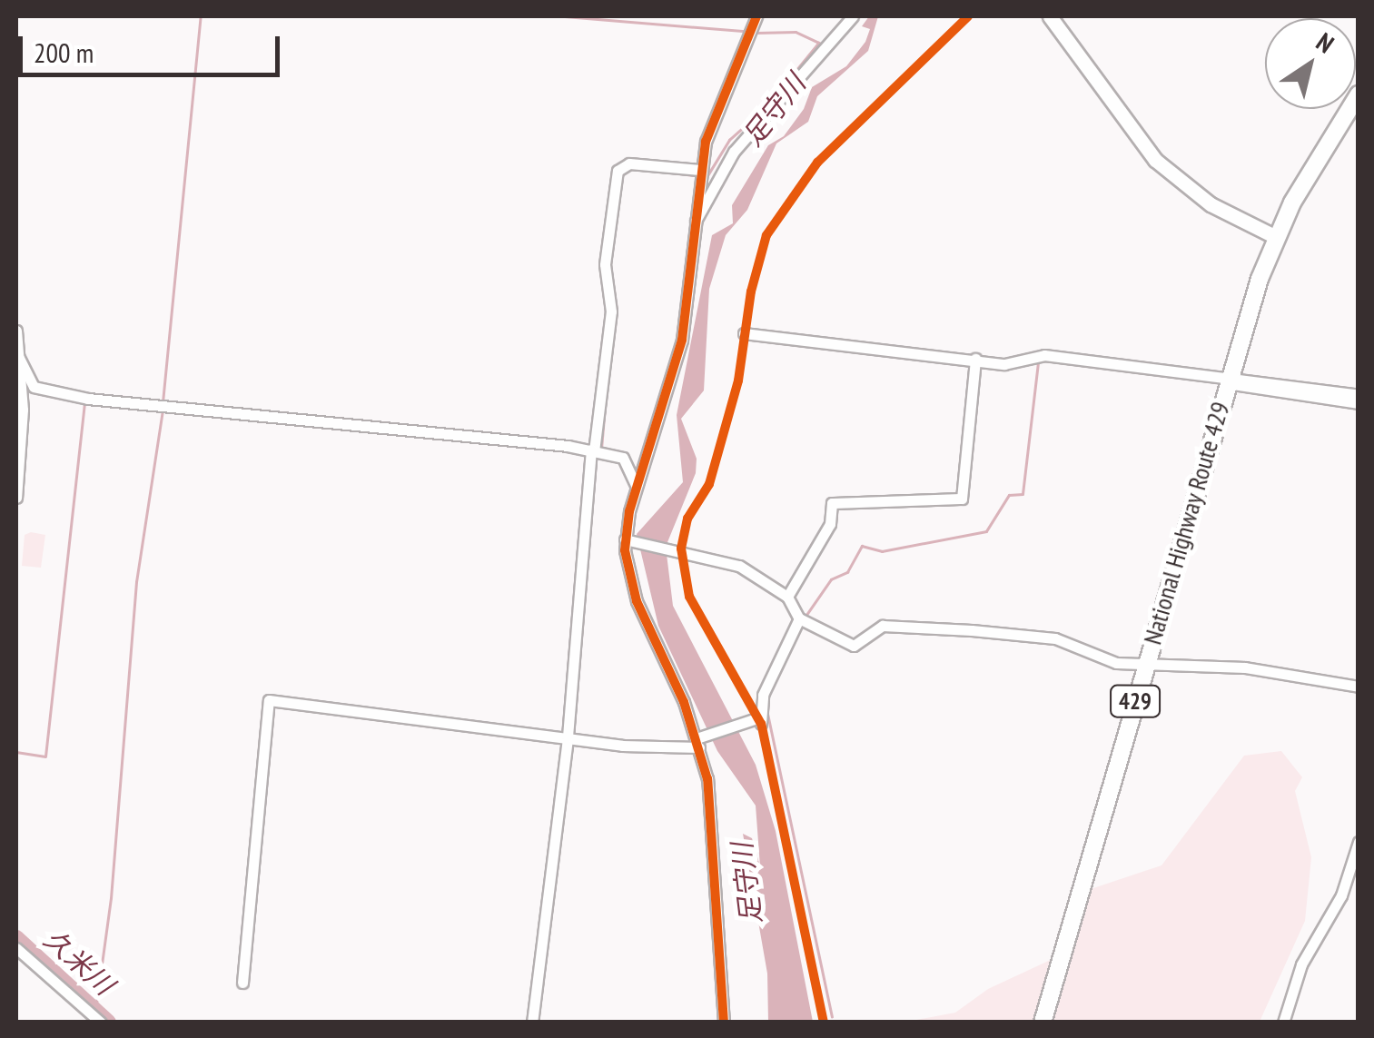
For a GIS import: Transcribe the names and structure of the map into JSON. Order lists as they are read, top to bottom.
{
  "streets": {
    "highway": ["National Highway Route 429", "429"]
  },
  "water": ["足守川", "久米川"],
  "scale_bar": "200 m",
  "north": "top right"
}
